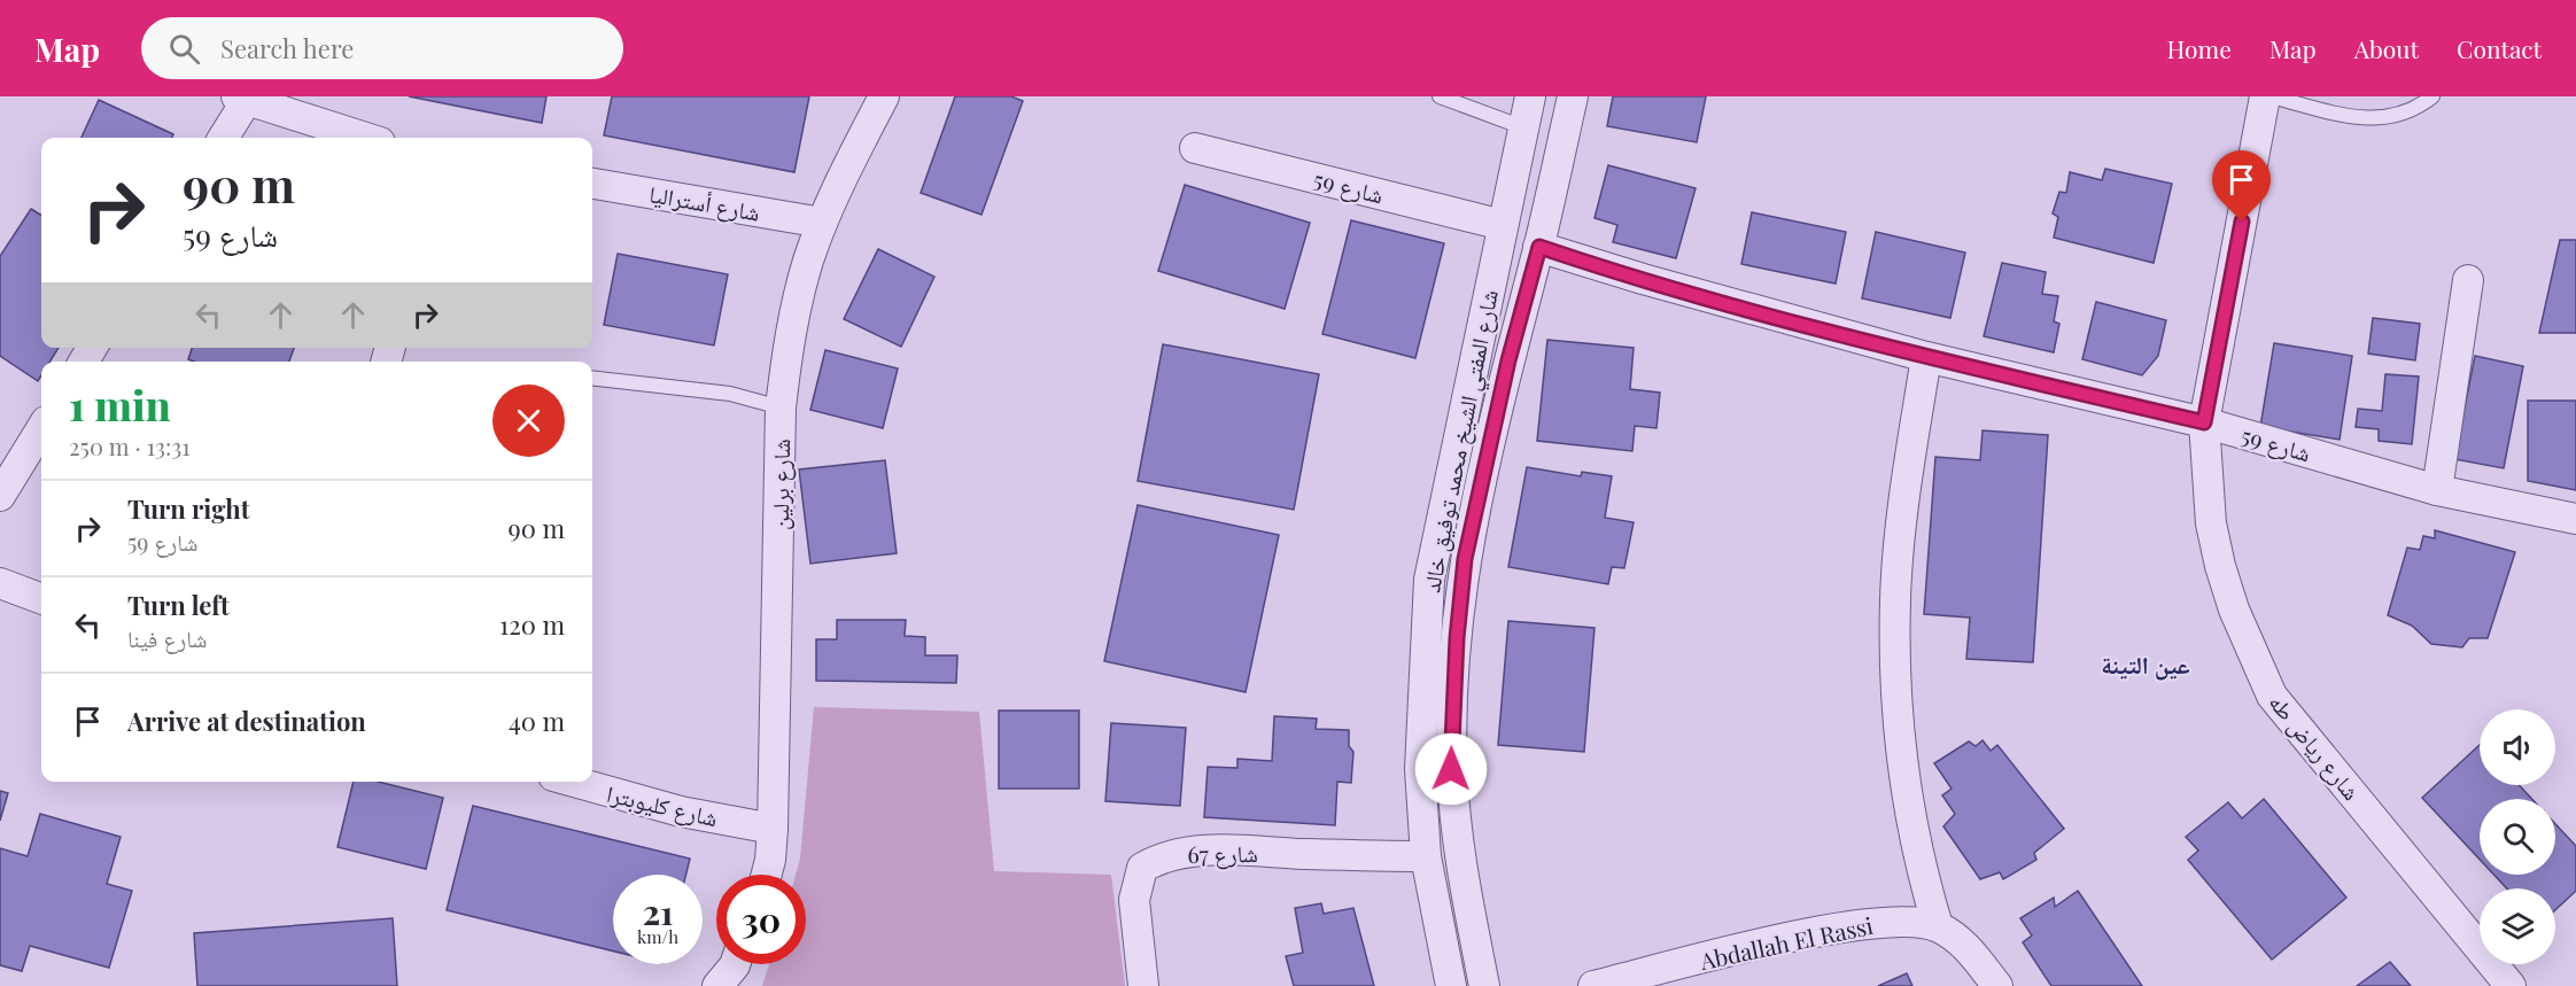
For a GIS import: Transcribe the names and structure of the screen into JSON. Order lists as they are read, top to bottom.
{
  "streets": {
    "street": [
      "شارع 59",
      "شارع أستراليا",
      "شارع المفتي الشيخ محمد توفيق خالد",
      "شارع برلين",
      "شارع رياض طه",
      "شارع كليوبترا",
      "شارع 67",
      "Abdallah El Rassi"
    ]
  },
  "crossings": [
    ["شارع 59", "شارع المفتي الشيخ محمد توفيق خالد"],
    ["شارع 59", "شارع رياض طه"],
    ["شارع أستراليا", "شارع برلين"],
    ["شارع المفتي الشيخ محمد توفيق خالد", "شارع 67"],
    ["شارع برلين", "شارع كليوبترا"]
  ],
  "districts": ["عين التينة"],
  "page": {
    "header": "Map",
    "search": "Search here",
    "nav": [
      "Home",
      "Map",
      "About",
      "Contact"
    ],
    "turn": ["90 m", "شارع 59"],
    "heading": ["1 min", "250 m · 13:31"],
    "list": [
      {
        "name": "Turn right",
        "note": "شارع 59",
        "value": "90 m"
      },
      {
        "name": "Turn left",
        "note": "شارع فينا",
        "value": "120 m"
      },
      {
        "name": "Arrive at destination",
        "value": "40 m"
      }
    ],
    "speed": "21 km/h",
    "limit": "30"
  }
}
